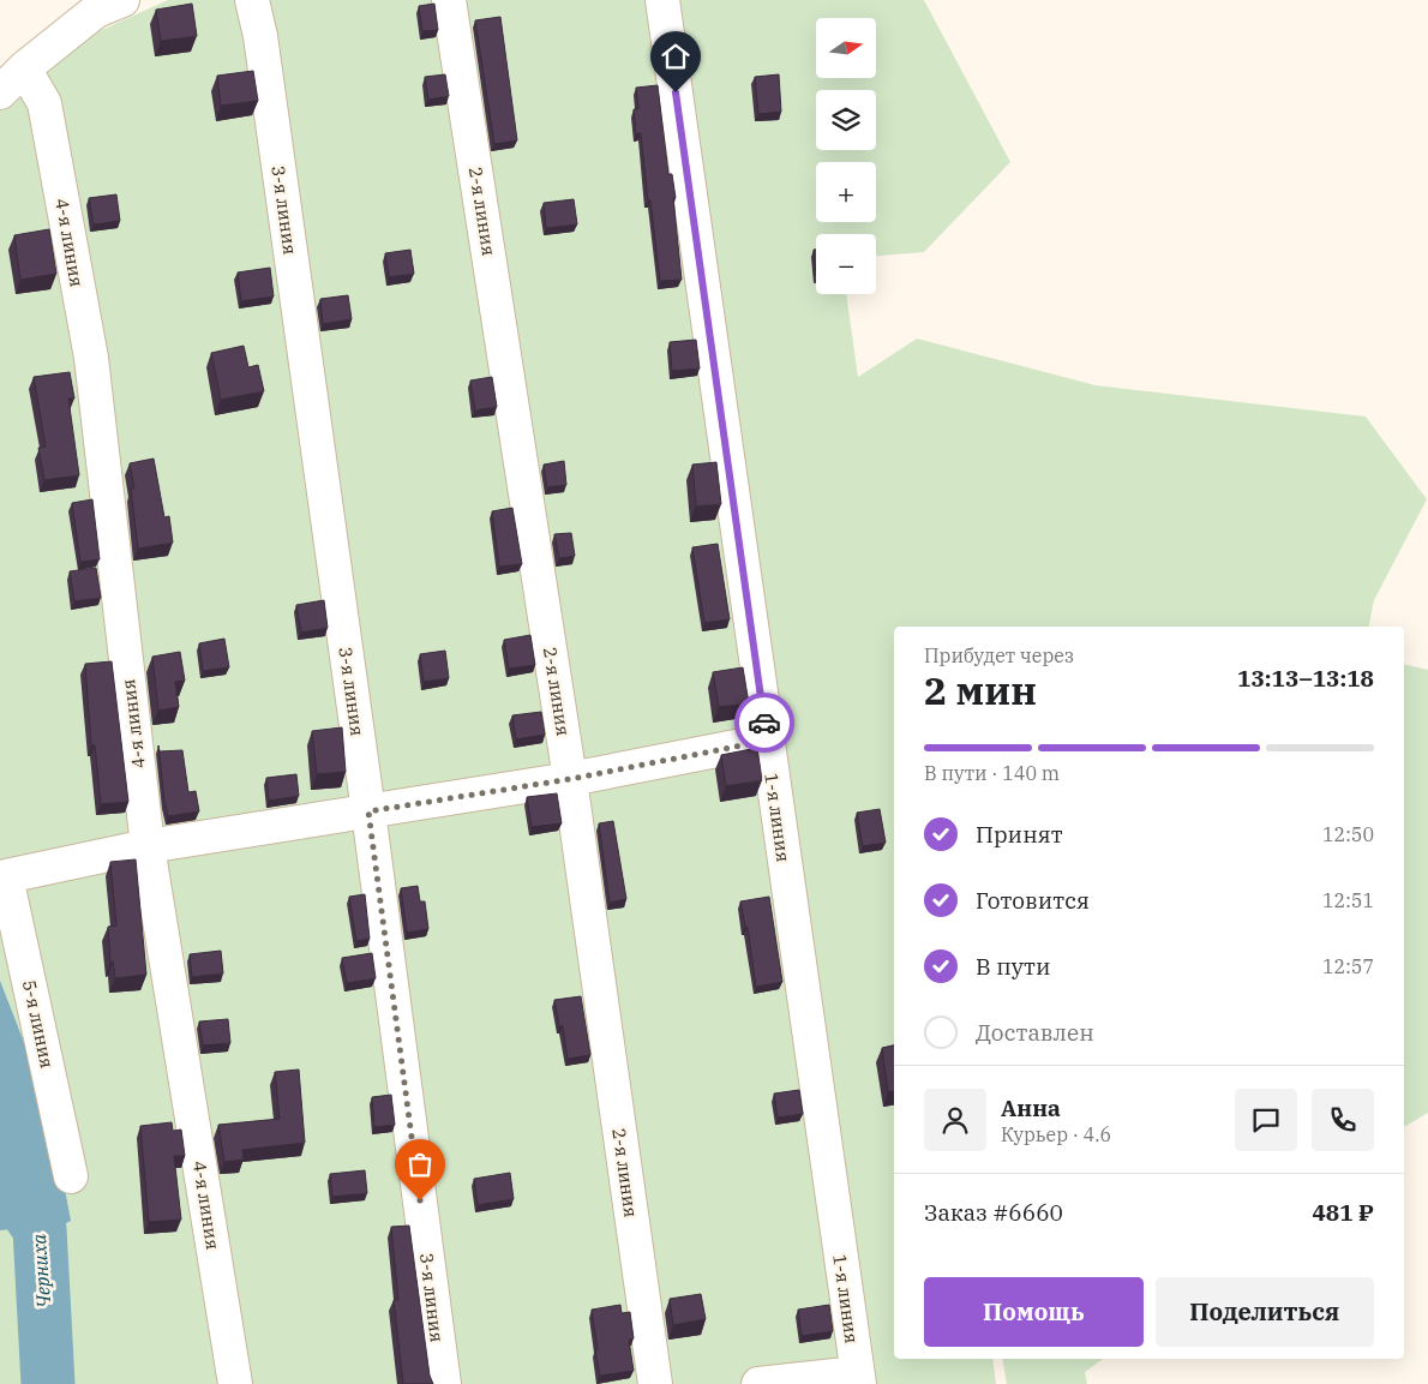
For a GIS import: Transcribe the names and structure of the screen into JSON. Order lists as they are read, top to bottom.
{
  "streets": {
    "lane": [
      "3-я линия",
      "2-я линия",
      "4-я линия",
      "1-я линия",
      "5-я линия"
    ]
  },
  "water": ["Черниха"],
  "north": "right",
  "page": {
    "map_buttons": ["+", "−"],
    "heading": ["2 мин", "Прибудет через", "13:13–13:18"],
    "panel": [
      "Анна",
      "Курьер · 4.6",
      "Заказ #6660",
      "481 ₽"
    ],
    "bar": "В пути · 140 m",
    "list": [
      ["Принят", "12:50"],
      ["Готовится", "12:51"],
      ["В пути", "12:57"],
      "Доставлен"
    ],
    "buttons": ["Помощь", "Поделиться"]
  }
}
